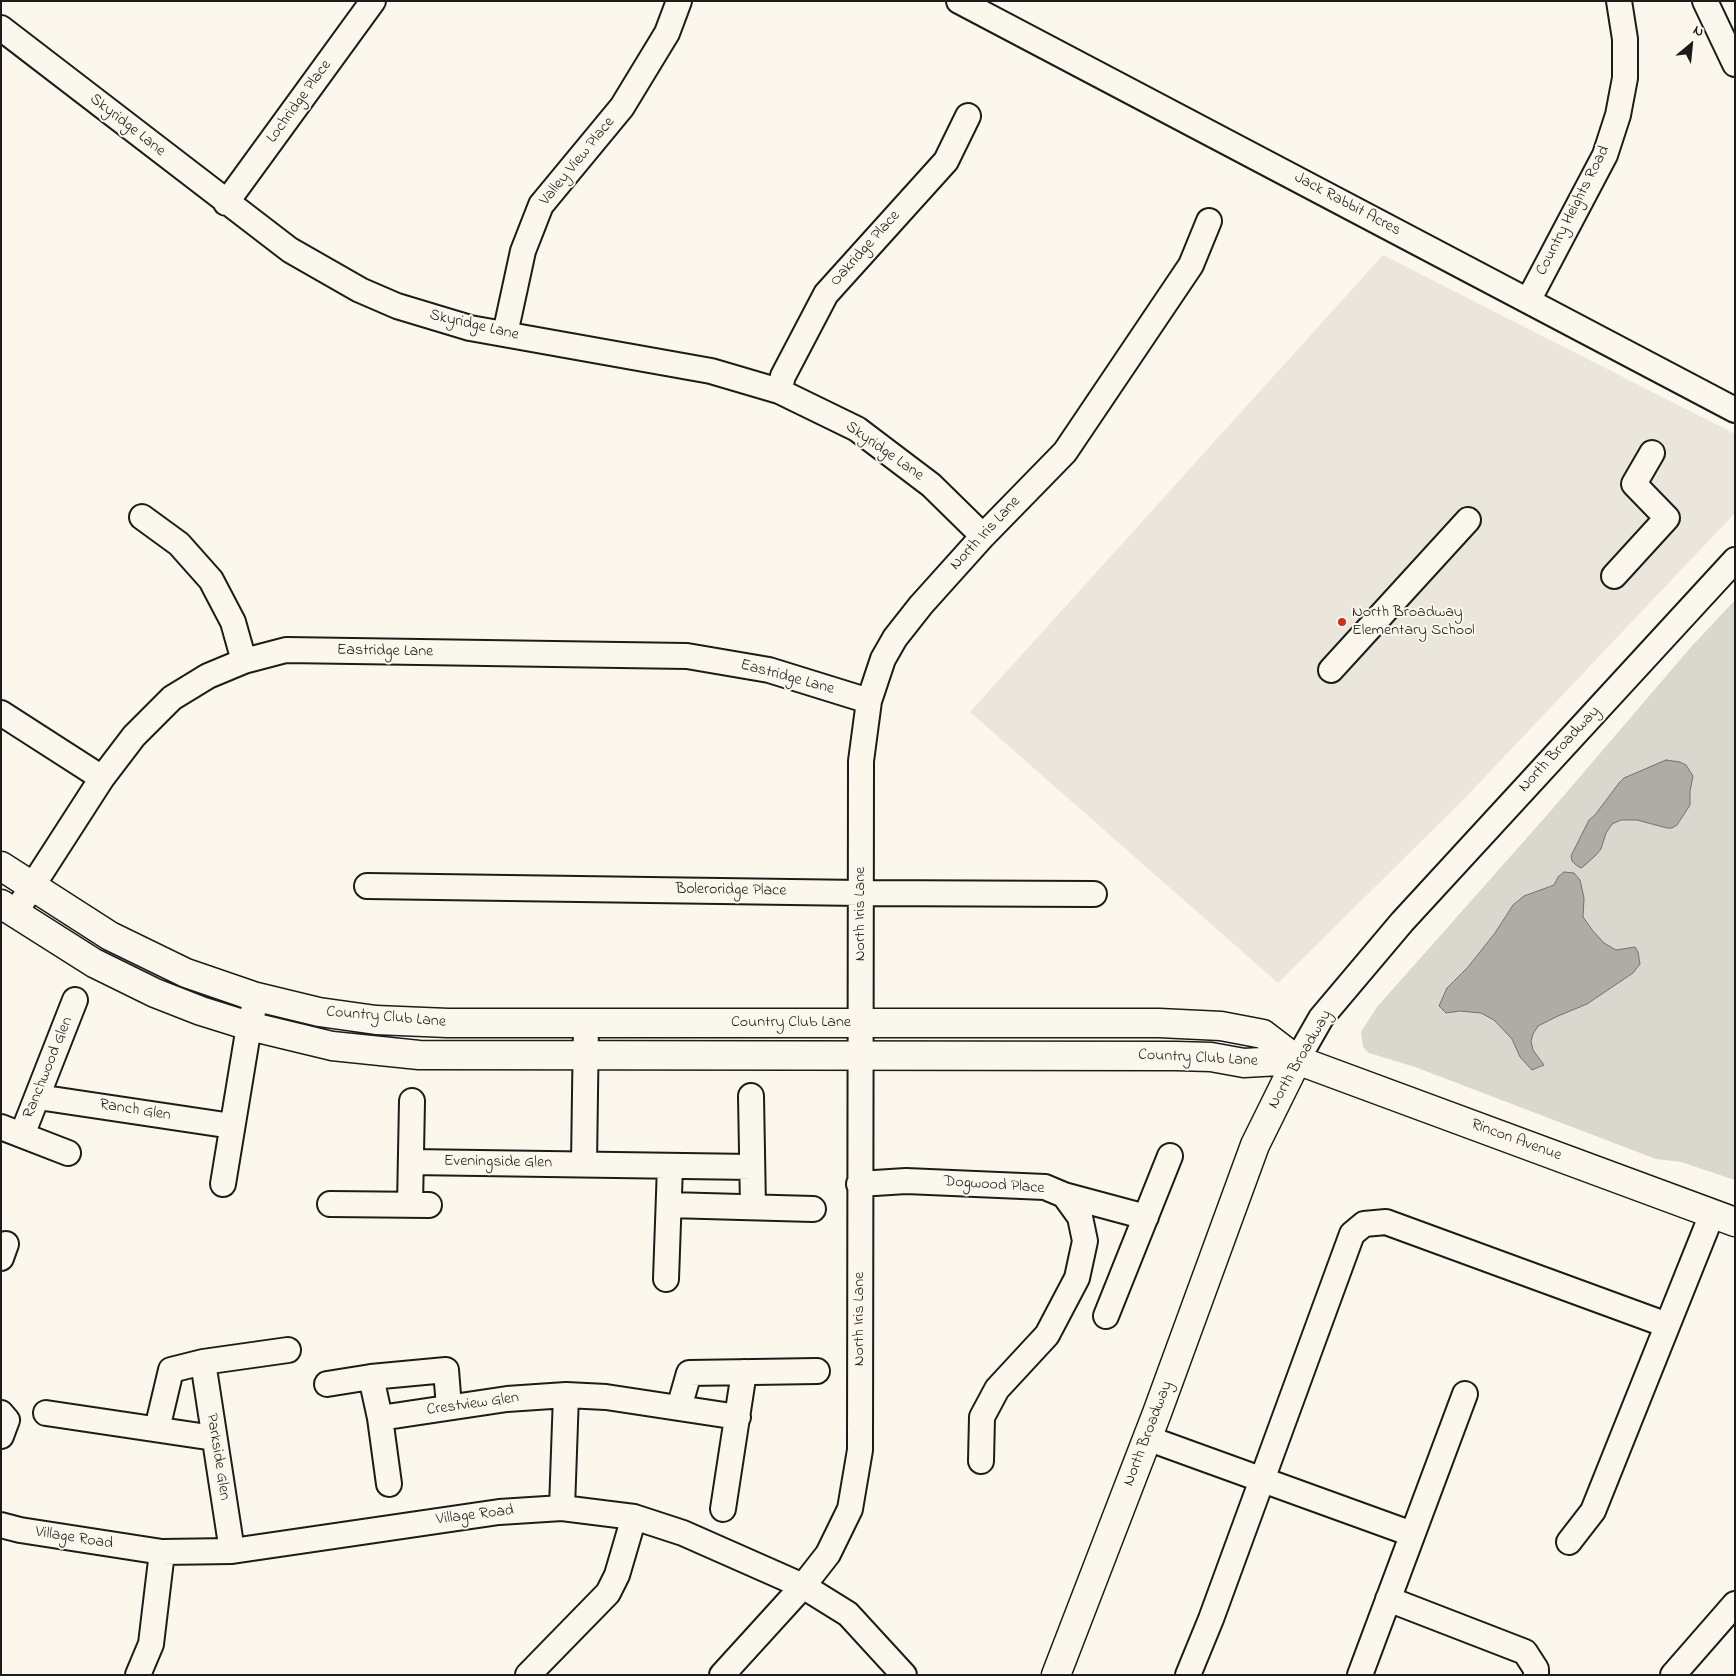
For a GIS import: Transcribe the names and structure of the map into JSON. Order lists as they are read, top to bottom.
{
  "streets": {
    "main road": ["North Broadway", "Country Club Lane", "Rincon Avenue"],
    "street": [
      "Lochridge Place",
      "Skyridge Lane",
      "Valley View Place",
      "Jack Rabbit Acres",
      "Country Heights Road",
      "Oakridge Place",
      "North Iris Lane",
      "Eastridge Lane",
      "Boleroridge Place",
      "Ranchwood Glen",
      "Ranch Glen",
      "Eveningside Glen",
      "Dogwood Place",
      "Crestview Glen",
      "Parkside Glen",
      "Village Road"
    ]
  },
  "crossings": [
    ["Lochridge Place", "Skyridge Lane"],
    ["Skyridge Lane", "Valley View Place"],
    ["Skyridge Lane", "Oakridge Place"],
    ["Skyridge Lane", "North Iris Lane"],
    ["Jack Rabbit Acres", "Country Heights Road"],
    ["North Iris Lane", "Eastridge Lane"],
    ["North Iris Lane", "Boleroridge Place"],
    ["North Iris Lane", "Country Club Lane"],
    ["North Iris Lane", "Dogwood Place"],
    ["North Iris Lane", "Village Road"],
    ["Eastridge Lane", "Country Club Lane"],
    ["North Broadway", "Country Club Lane"],
    ["North Broadway", "Rincon Avenue"],
    ["Country Club Lane", "Rincon Avenue"],
    ["Ranchwood Glen", "Ranch Glen"],
    ["Parkside Glen", "Village Road"]
  ],
  "places": ["North Broadway Elementary School"],
  "north": "top right"
}
